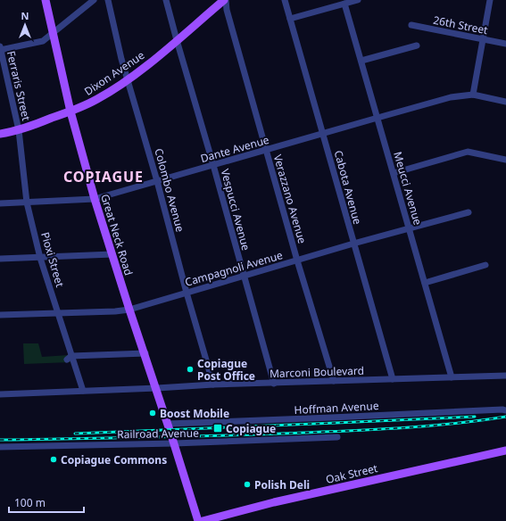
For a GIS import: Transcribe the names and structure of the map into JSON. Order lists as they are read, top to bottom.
{
  "streets": {
    "main road": ["Dixon Avenue", "Great Neck Road", "Oak Street"],
    "street": [
      "26th Street",
      "Ferraris Street",
      "Dante Avenue",
      "Cabota Avenue",
      "Meucci Avenue",
      "Colombo Avenue",
      "Verazzano Avenue",
      "Vespucci Avenue",
      "Pioxi Street",
      "Campagnoli Avenue",
      "Marconi Boulevard",
      "Hoffman Avenue",
      "Railroad Avenue"
    ]
  },
  "crossings": [
    ["Dixon Avenue", "Ferraris Street"],
    ["Dixon Avenue", "Colombo Avenue"],
    ["Dixon Avenue", "Verazzano Avenue"],
    ["Dixon Avenue", "Vespucci Avenue"],
    ["Dixon Avenue", "Great Neck Road"],
    ["Dixon Avenue", "Pioxi Street"],
    ["Ferraris Street", "Pioxi Street"],
    ["Dante Avenue", "Cabota Avenue"],
    ["Dante Avenue", "Meucci Avenue"],
    ["Dante Avenue", "Colombo Avenue"],
    ["Dante Avenue", "Verazzano Avenue"],
    ["Dante Avenue", "Vespucci Avenue"],
    ["Dante Avenue", "Great Neck Road"],
    ["Dante Avenue", "Pioxi Street"],
    ["Cabota Avenue", "Campagnoli Avenue"],
    ["Cabota Avenue", "Marconi Boulevard"],
    ["Meucci Avenue", "Campagnoli Avenue"],
    ["Meucci Avenue", "Marconi Boulevard"],
    ["Colombo Avenue", "Campagnoli Avenue"],
    ["Colombo Avenue", "Marconi Boulevard"],
    ["Verazzano Avenue", "Campagnoli Avenue"],
    ["Verazzano Avenue", "Marconi Boulevard"],
    ["Vespucci Avenue", "Campagnoli Avenue"],
    ["Vespucci Avenue", "Marconi Boulevard"],
    ["Great Neck Road", "Campagnoli Avenue"],
    ["Great Neck Road", "Marconi Boulevard"],
    ["Great Neck Road", "Hoffman Avenue"],
    ["Great Neck Road", "Railroad Avenue"],
    ["Pioxi Street", "Campagnoli Avenue"],
    ["Pioxi Street", "Marconi Boulevard"],
    ["Hoffman Avenue", "Railroad Avenue"]
  ],
  "districts": ["COPIAGUE"],
  "places": {
    "other": [
      "Copiague Post Office",
      "Boost Mobile",
      "Copiague Commons",
      "Polish Deli"
    ],
    "transit": ["Copiague"]
  },
  "scale_bar": "100 m",
  "north": "top"
}
